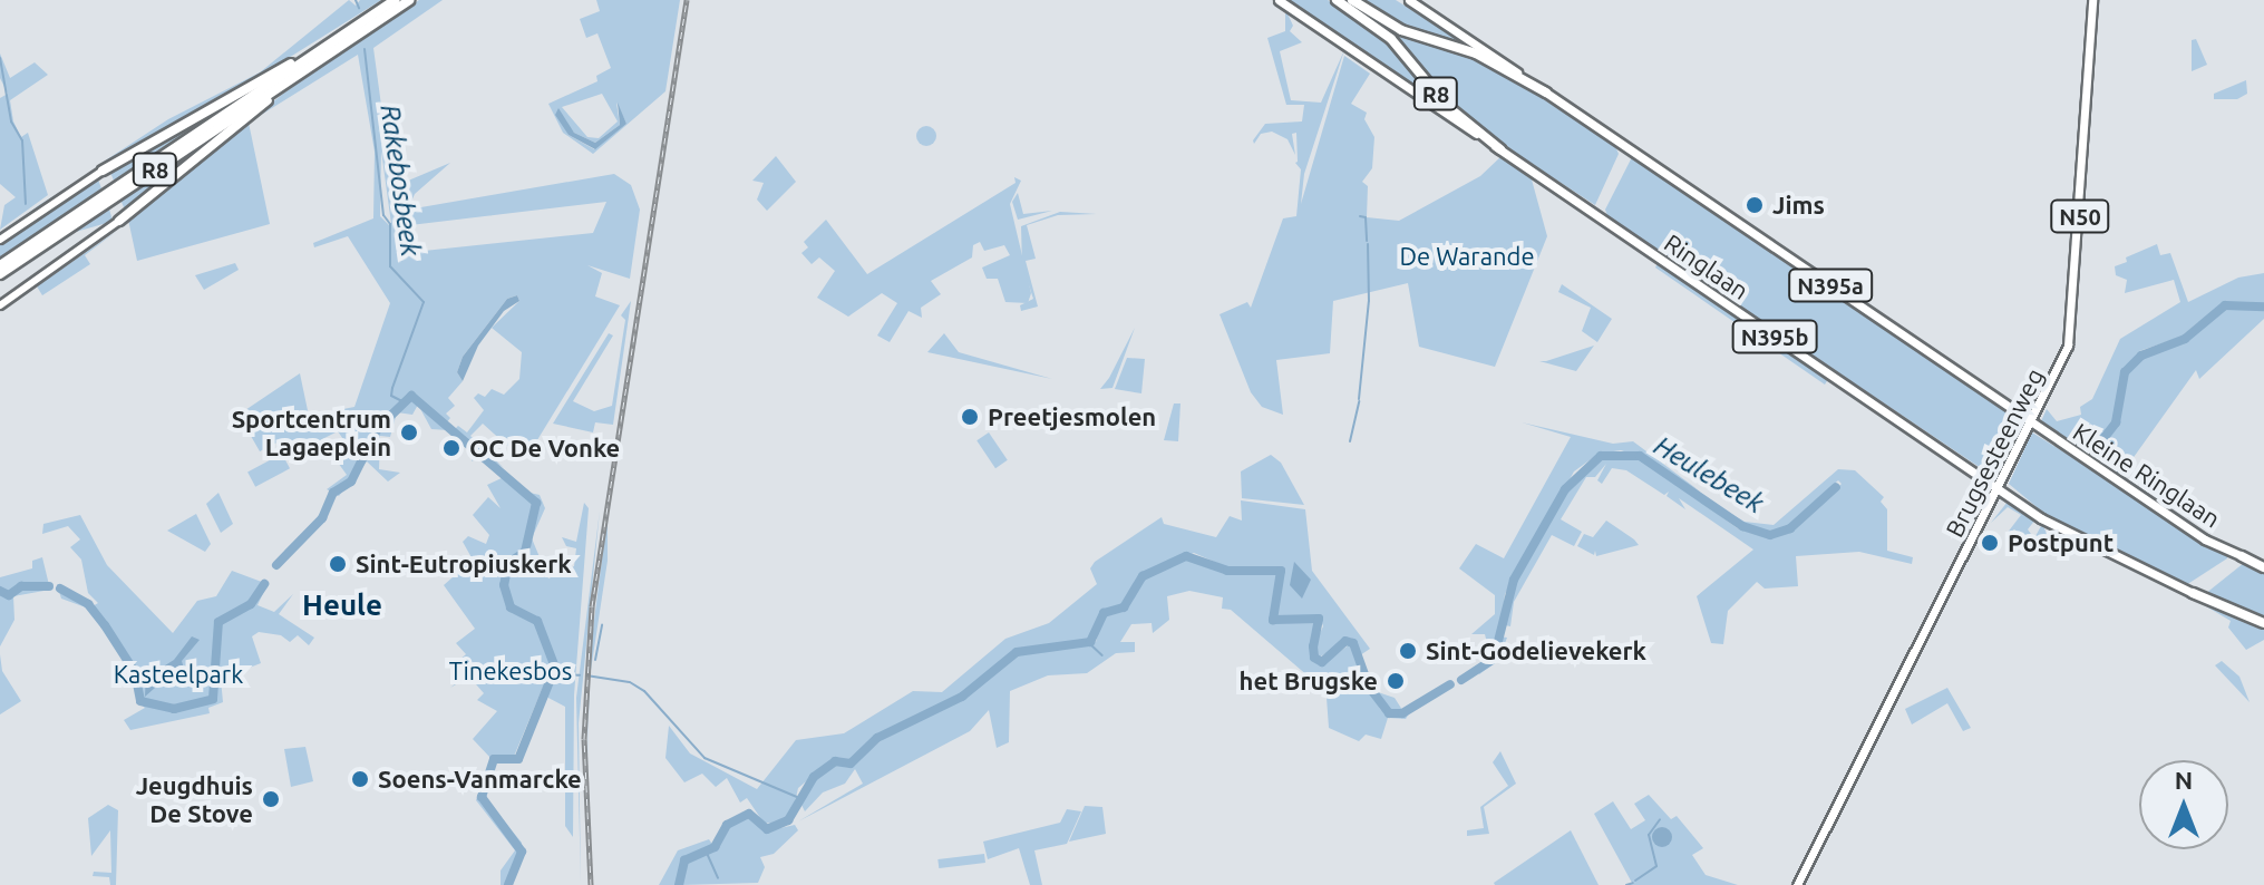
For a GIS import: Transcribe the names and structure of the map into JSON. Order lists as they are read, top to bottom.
{
  "streets": {
    "highway": ["R8", "Ringlaan"],
    "main road": [
      "N50",
      "N395a",
      "N395b",
      "Brugsesteenweg",
      "Kleine Ringlaan"
    ]
  },
  "crossings": [
    ["R8", "Ringlaan"],
    ["R8", "N395a"],
    ["Ringlaan", "Brugsesteenweg"],
    ["N395a", "Brugsesteenweg"],
    ["N395a", "Kleine Ringlaan"],
    ["Brugsesteenweg", "Kleine Ringlaan"]
  ],
  "districts": ["Heule"],
  "water": ["Rakebosbeek", "Heulebeek"],
  "parks": ["De Warande", "Tinekesbos", "Kasteelpark"],
  "places": [
    "Jims",
    "Preetjesmolen",
    "Sportcentrum Lagaeplein",
    "OC De Vonke",
    "Postpunt",
    "Sint-Eutropiuskerk",
    "Sint-Godelievekerk",
    "het Brugske",
    "Soens-Vanmarcke",
    "Jeugdhuis De Stove"
  ],
  "north": "top"
}
